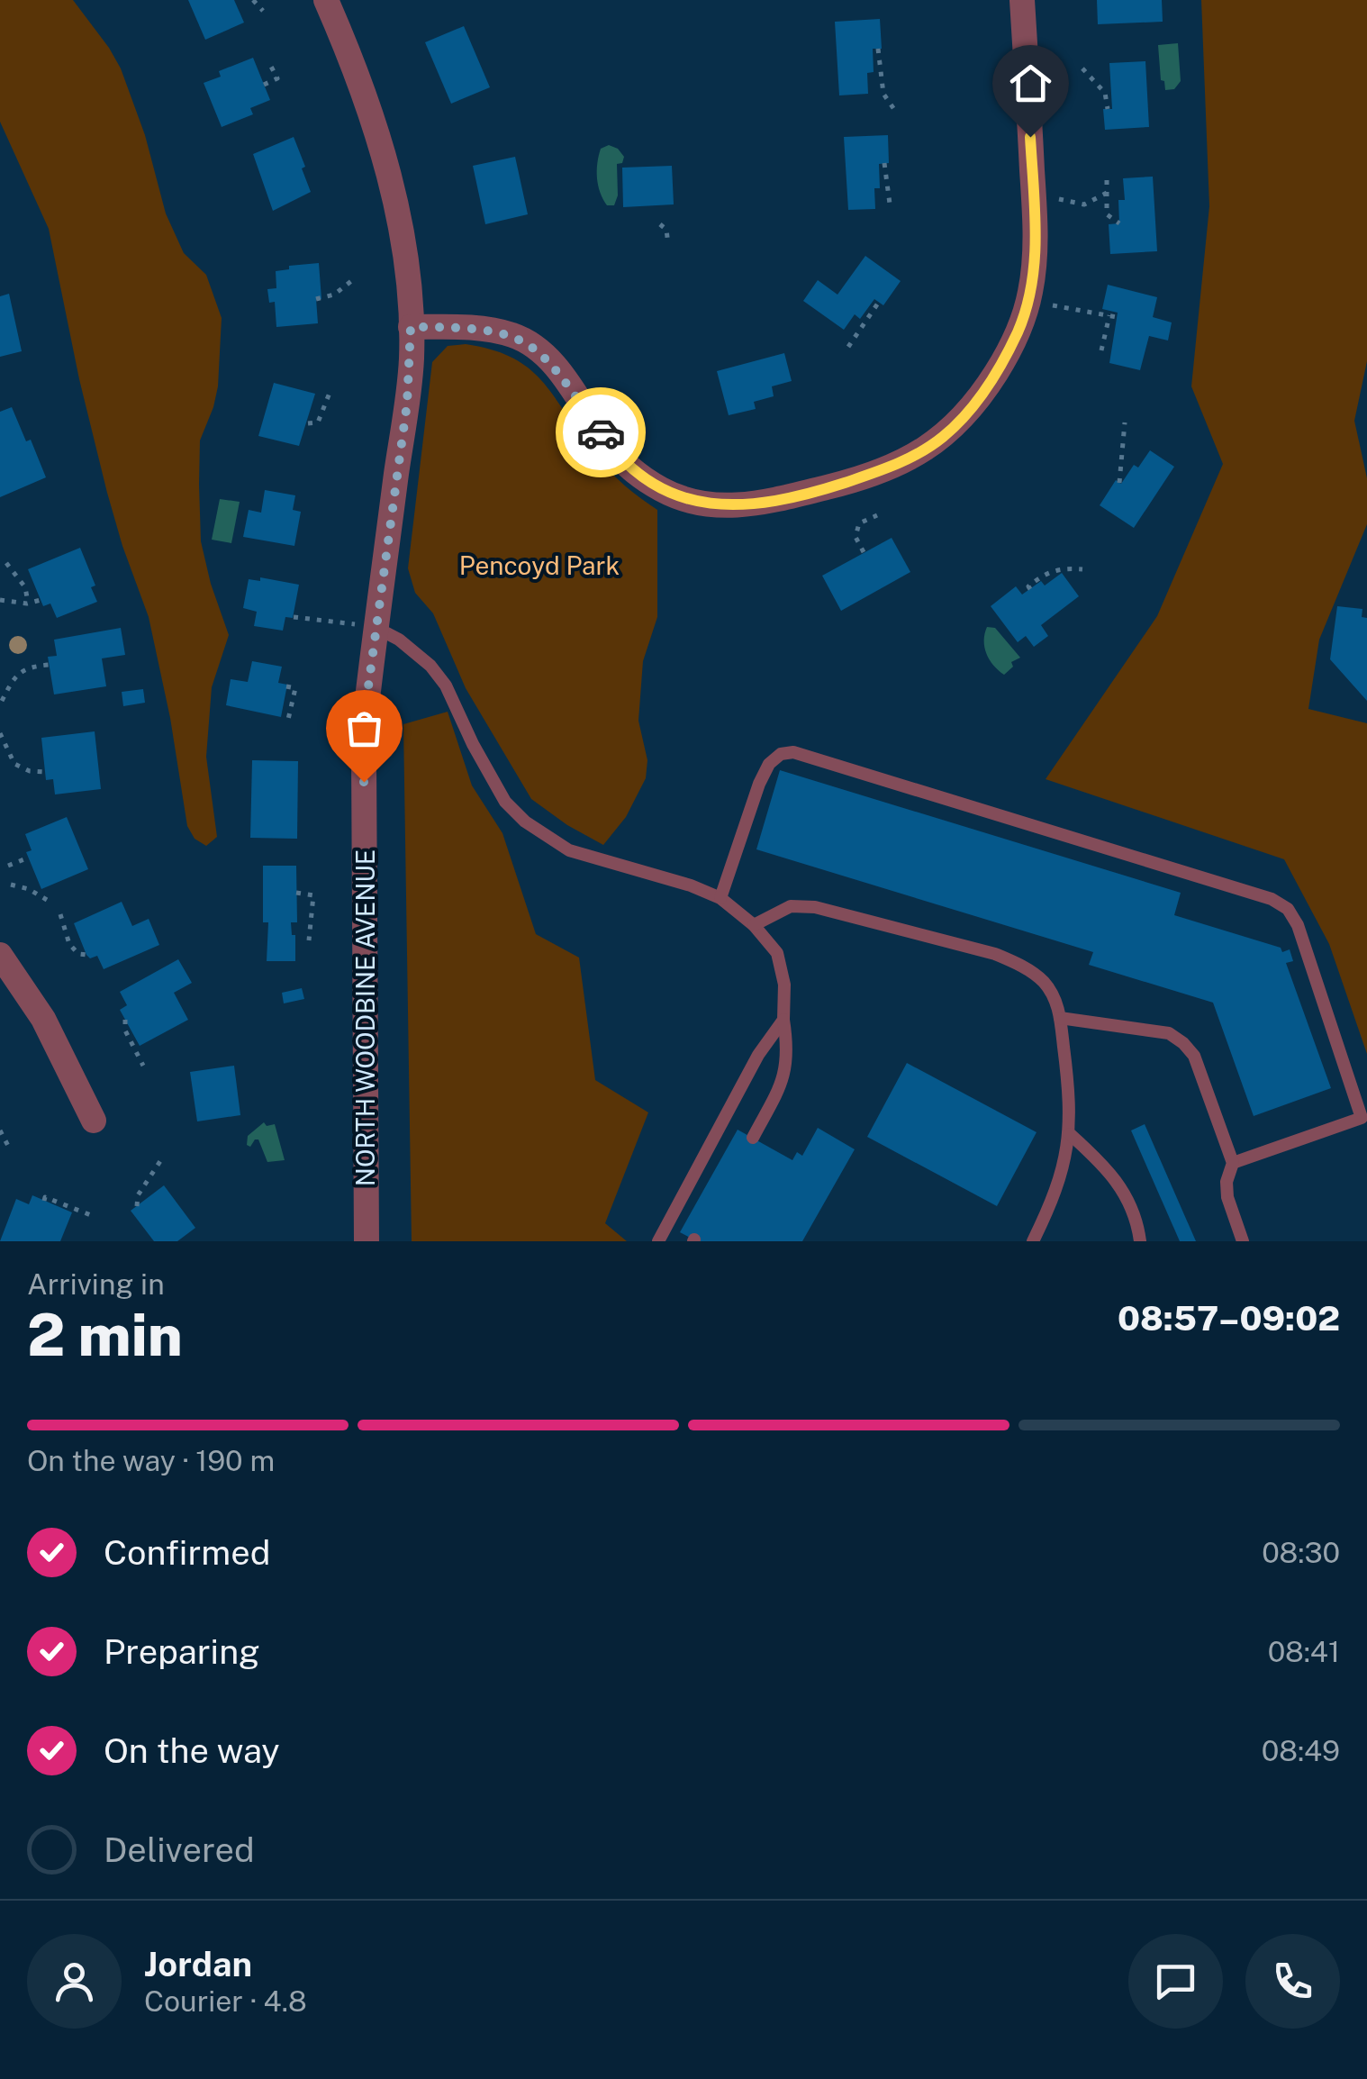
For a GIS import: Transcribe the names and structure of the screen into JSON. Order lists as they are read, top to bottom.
{
  "streets": {
    "street": ["NORTH WOODBINE AVENUE"]
  },
  "parks": ["Pencoyd Park"],
  "page": {
    "heading": ["2 min", "Arriving in", "08:57–09:02"],
    "panel": ["Jordan", "Courier · 4.8"],
    "bar": "On the way · 190 m",
    "list": [
      ["Confirmed", "08:30"],
      ["Preparing", "08:41"],
      ["On the way", "08:49"],
      "Delivered"
    ]
  }
}
